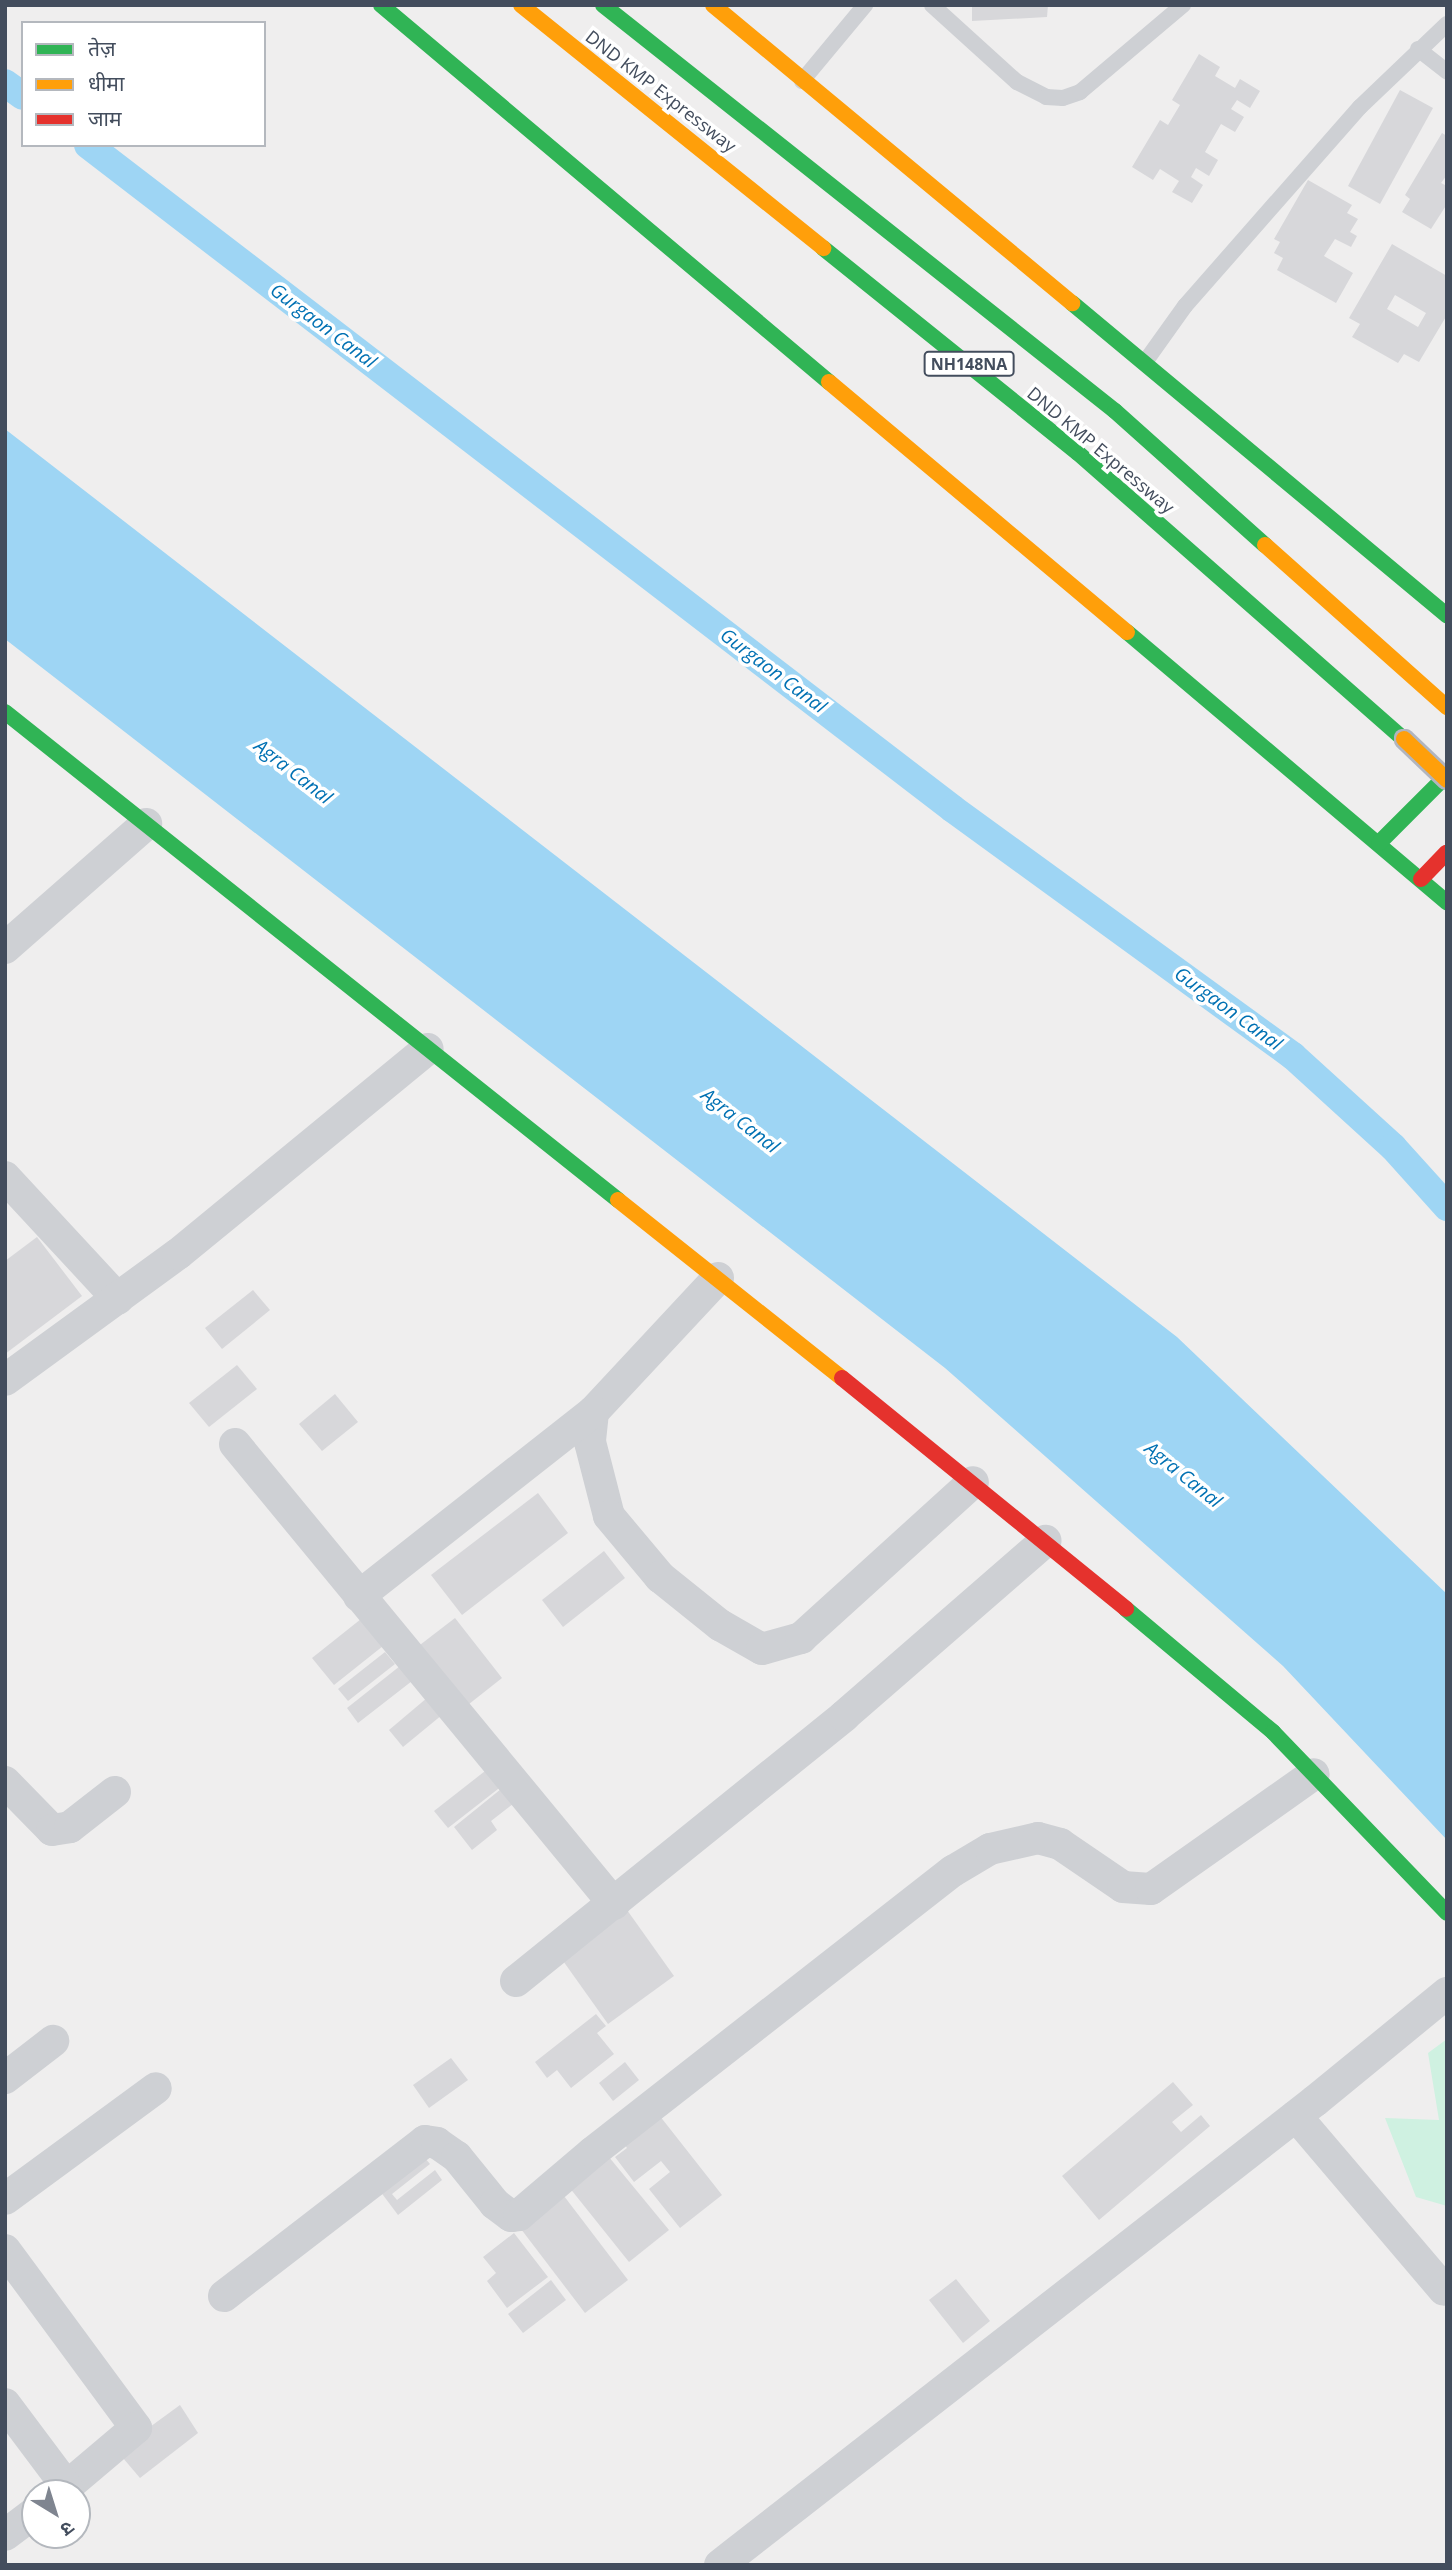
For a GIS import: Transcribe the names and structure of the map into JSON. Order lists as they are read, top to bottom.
{
  "streets": {
    "main road": ["DND KMP Expressway", "NH148NA"]
  },
  "water": ["Gurgaon Canal", "Agra Canal"],
  "legend": ["तेज़", "धीमा", "जाम"],
  "north": "bottom right"
}
